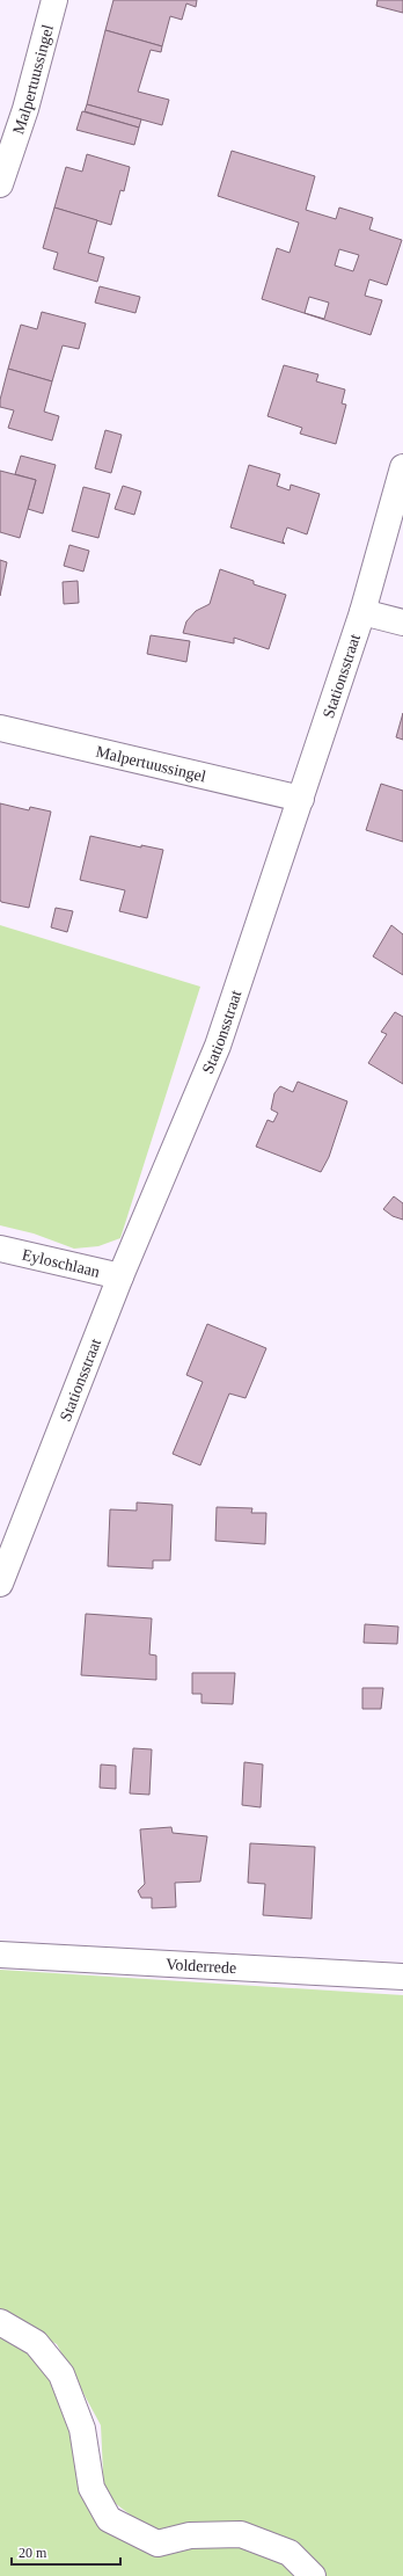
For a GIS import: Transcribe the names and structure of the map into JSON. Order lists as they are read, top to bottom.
{
  "streets": {
    "street": [
      "Malpertuussingel",
      "Stationsstraat",
      "Eyloschlaan",
      "Volderrede"
    ]
  },
  "crossings": [
    ["Malpertuussingel", "Stationsstraat"],
    ["Stationsstraat", "Eyloschlaan"]
  ],
  "scale_bar": "20 m"
}
